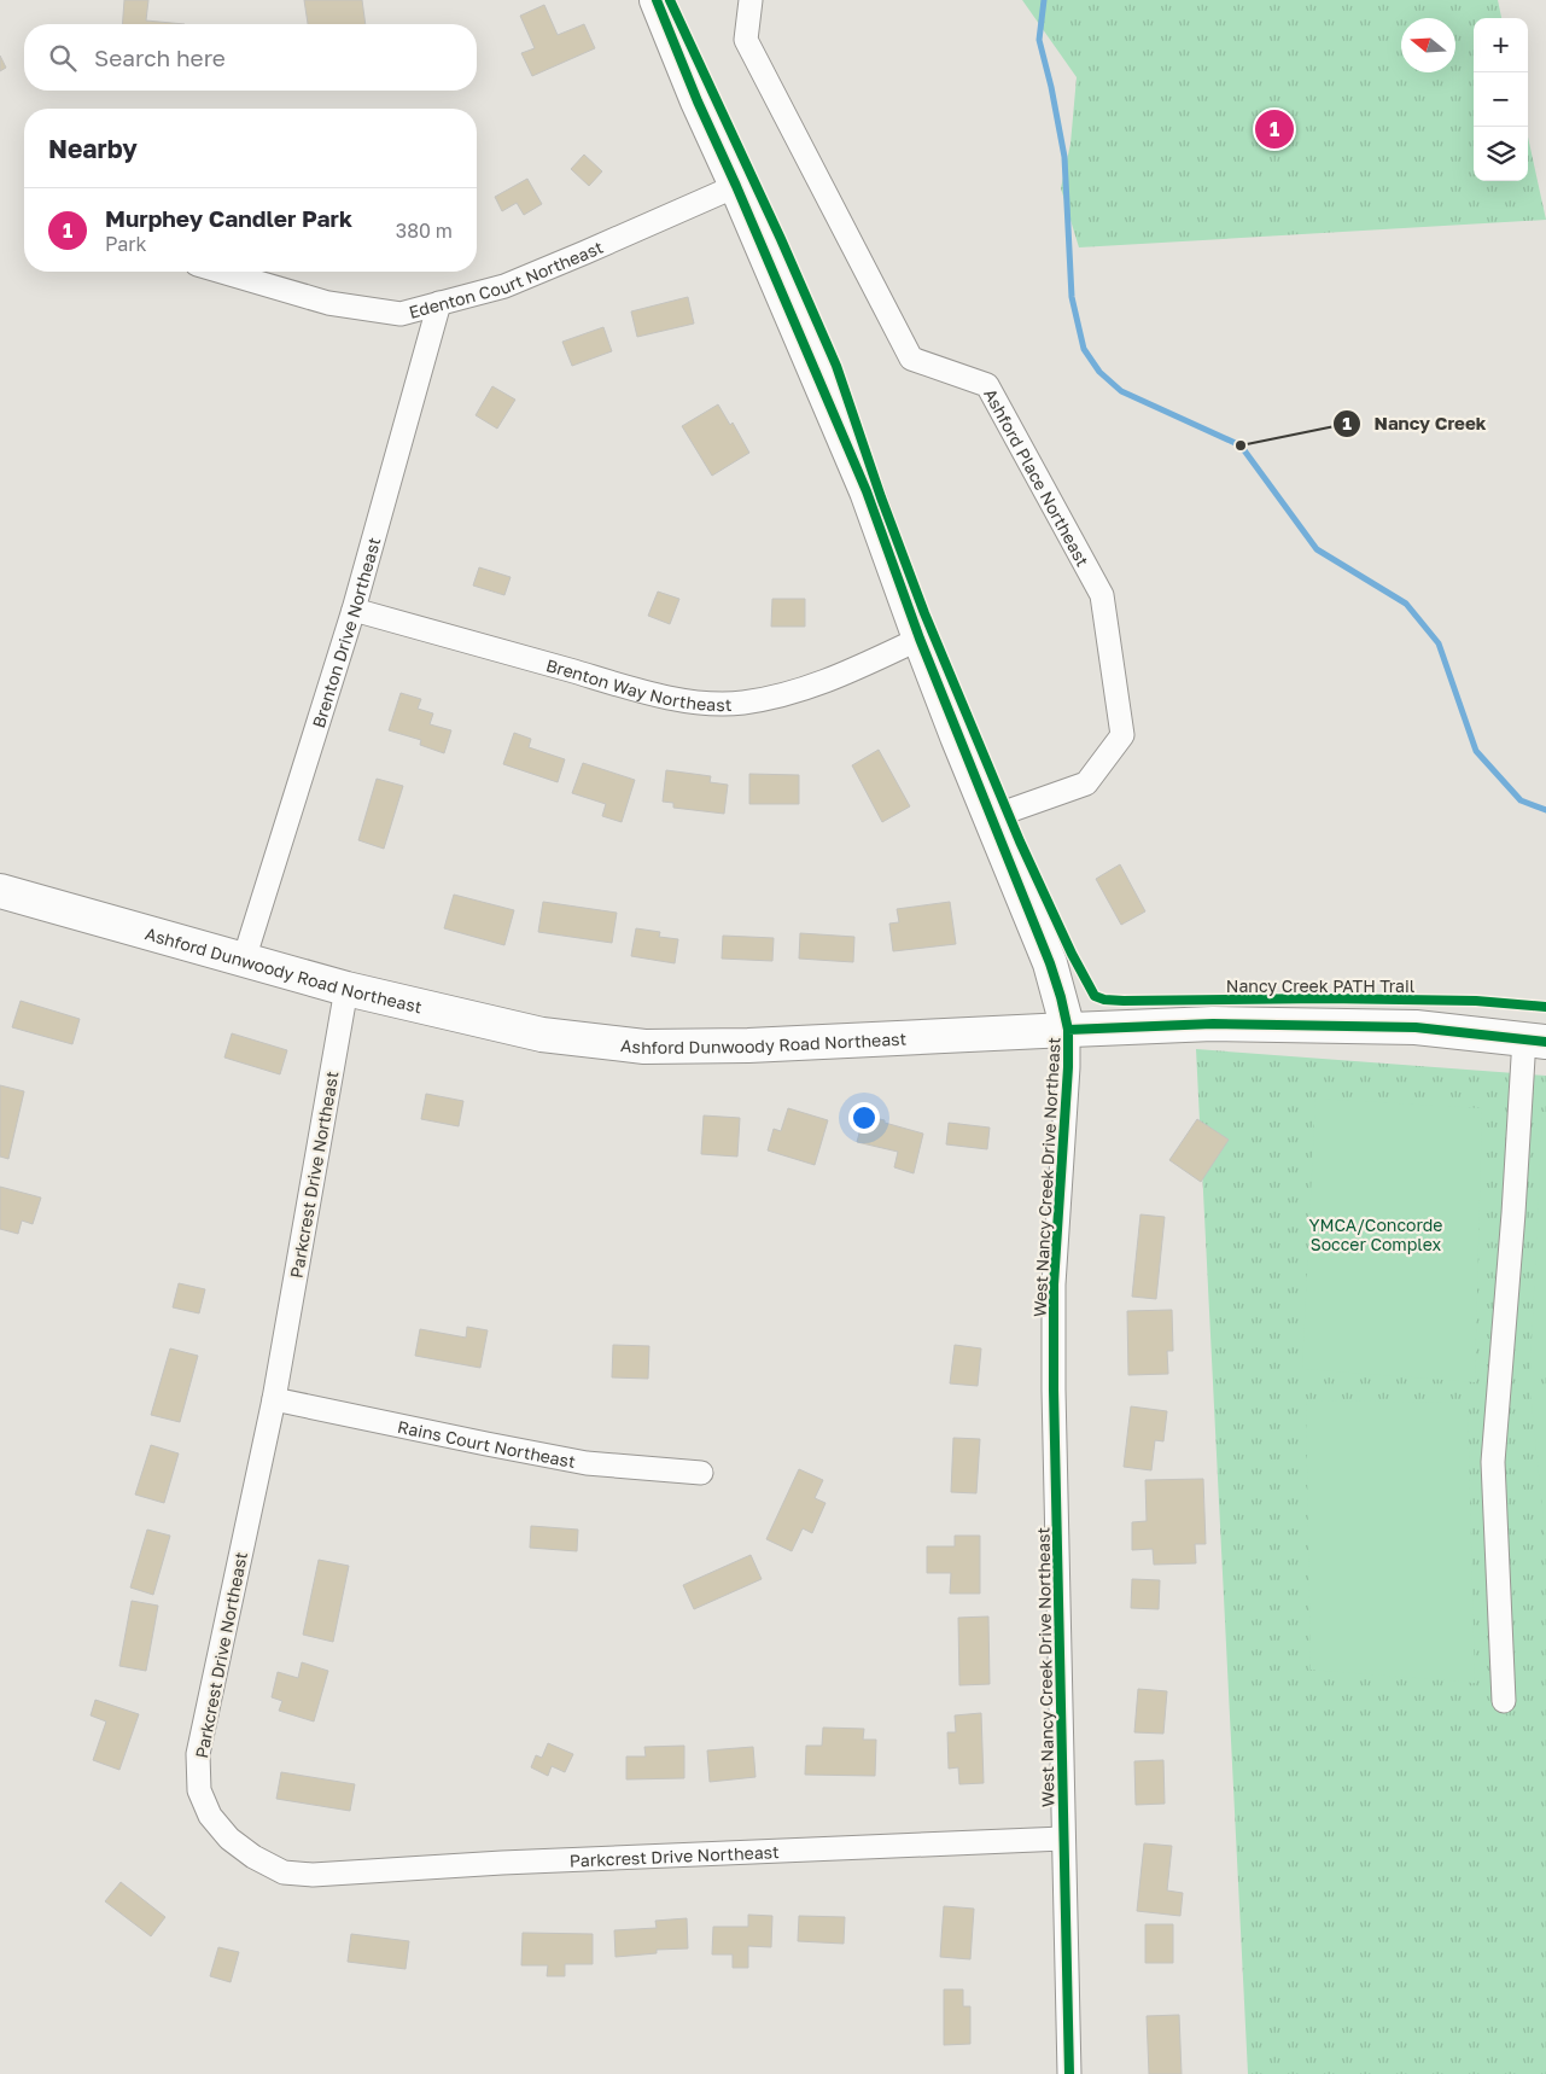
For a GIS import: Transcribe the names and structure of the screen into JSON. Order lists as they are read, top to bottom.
{
  "streets": {
    "main road": ["Ashford Dunwoody Road Northeast", "West Nancy Creek Drive Northeast"],
    "street": [
      "Edenton Court Northeast",
      "Ashford Place Northeast",
      "Brenton Drive Northeast",
      "Brenton Way Northeast",
      "Parkcrest Drive Northeast",
      "Rains Court Northeast"
    ],
    "cycle path": ["Nancy Creek PATH Trail"]
  },
  "crossings": [
    ["Edenton Court Northeast", "Brenton Drive Northeast"],
    ["Edenton Court Northeast", "West Nancy Creek Drive Northeast"],
    ["Ashford Place Northeast", "West Nancy Creek Drive Northeast"],
    ["Brenton Drive Northeast", "Brenton Way Northeast"],
    ["Brenton Drive Northeast", "Ashford Dunwoody Road Northeast"],
    ["Brenton Way Northeast", "West Nancy Creek Drive Northeast"],
    ["Ashford Dunwoody Road Northeast", "Parkcrest Drive Northeast"],
    ["Ashford Dunwoody Road Northeast", "West Nancy Creek Drive Northeast"],
    ["Parkcrest Drive Northeast", "West Nancy Creek Drive Northeast"],
    ["Parkcrest Drive Northeast", "Rains Court Northeast"]
  ],
  "parks": ["YMCA/Concorde Soccer Complex"],
  "places": ["Nancy Creek"],
  "north": "left",
  "page": {
    "map_buttons": ["+", "−"],
    "search": "Search here",
    "pins": "1",
    "heading": "Nearby",
    "list": [
      {
        "mark": "1",
        "name": "Murphey Candler Park",
        "note": "Park",
        "value": "380 m"
      }
    ]
  }
}
